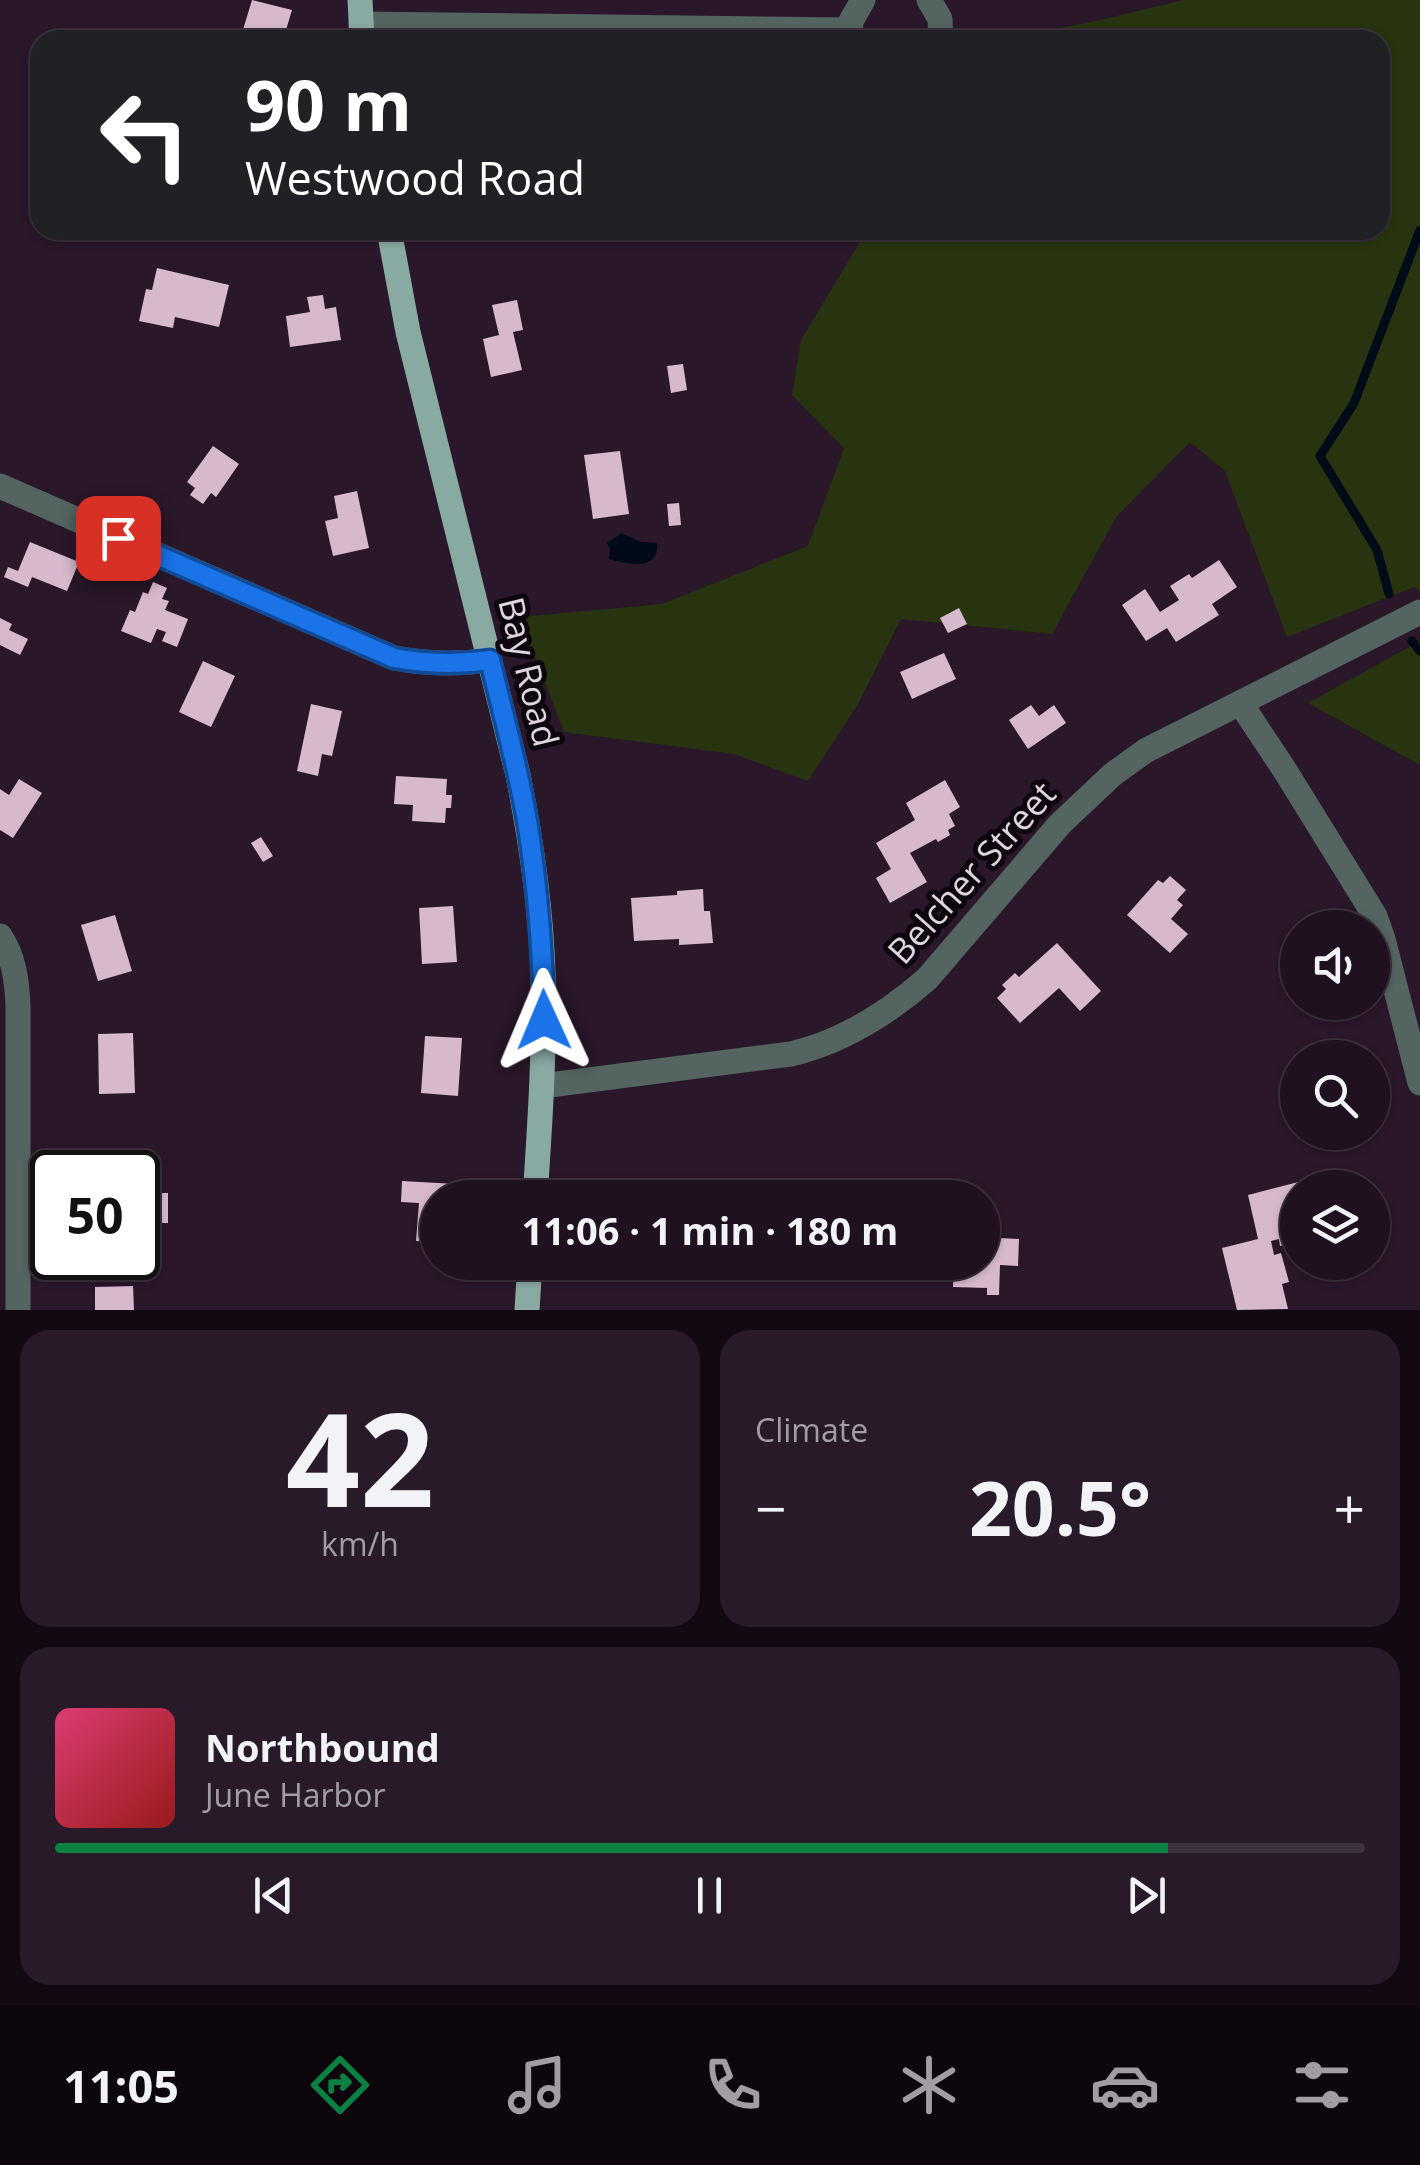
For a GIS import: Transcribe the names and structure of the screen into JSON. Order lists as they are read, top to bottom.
{
  "streets": {
    "main road": ["Bay Road"],
    "street": ["Belcher Street"]
  },
  "crossings": [
    ["Bay Road", "Belcher Street"]
  ],
  "page": {
    "turn": ["90 m", "Westwood Road"],
    "limit": "50",
    "trip": "11:06 · 1 min · 180 m",
    "tile": [
      ["42", "km/h"],
      "Climate"
    ],
    "heat": ["−", "20.5°", "+"],
    "song": ["Northbound", "June Harbor"],
    "tabs": "11:05"
  }
}
